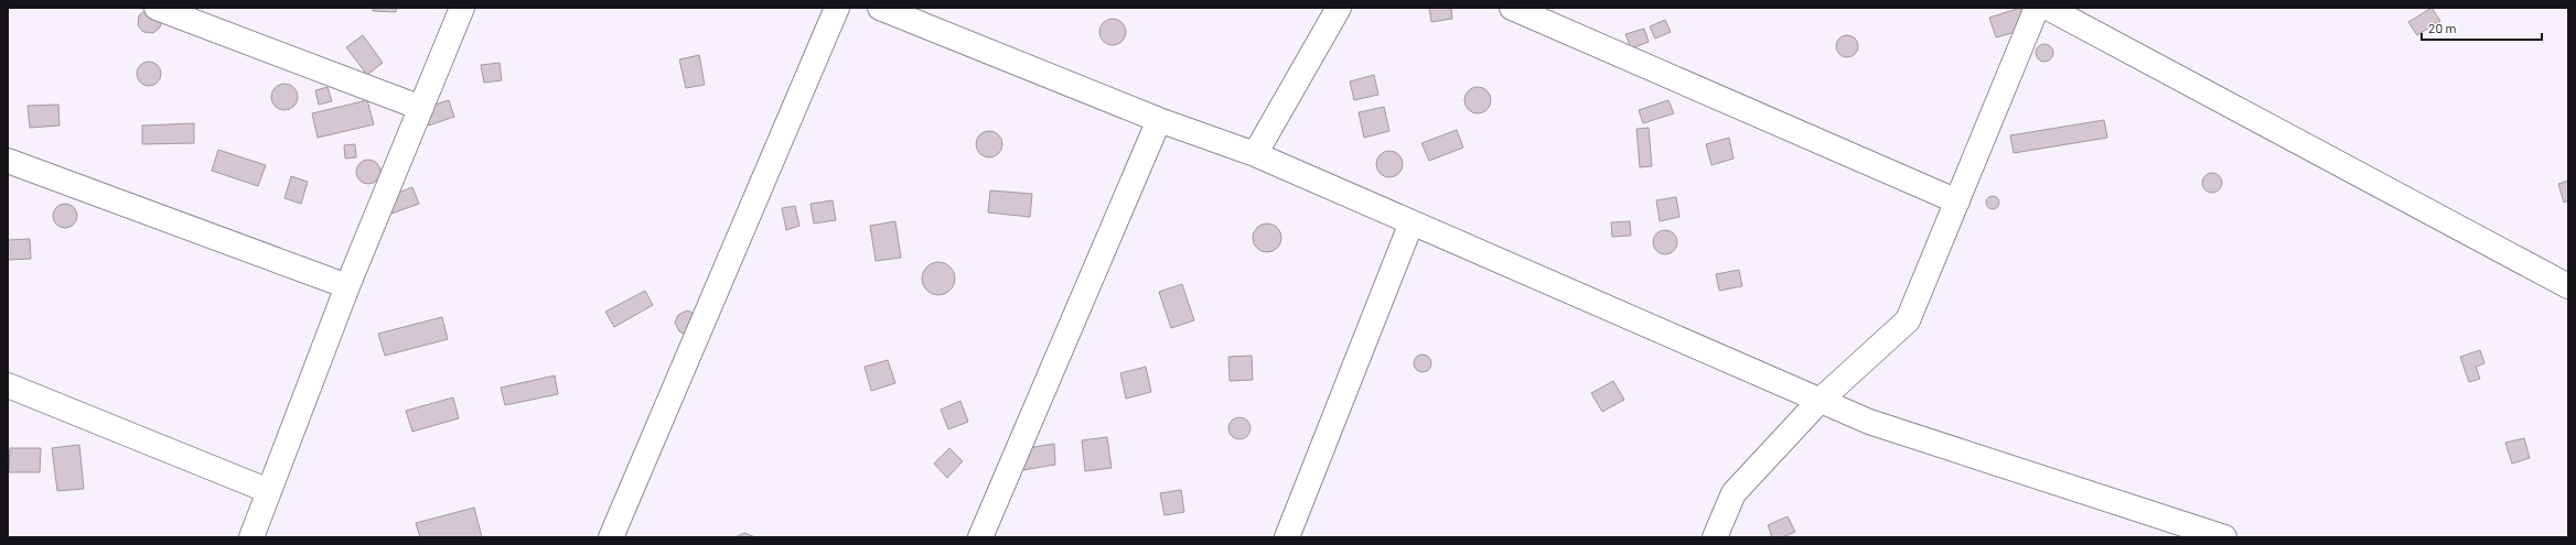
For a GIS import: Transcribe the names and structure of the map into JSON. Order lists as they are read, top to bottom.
{
  "scale_bar": "20 m"
}
